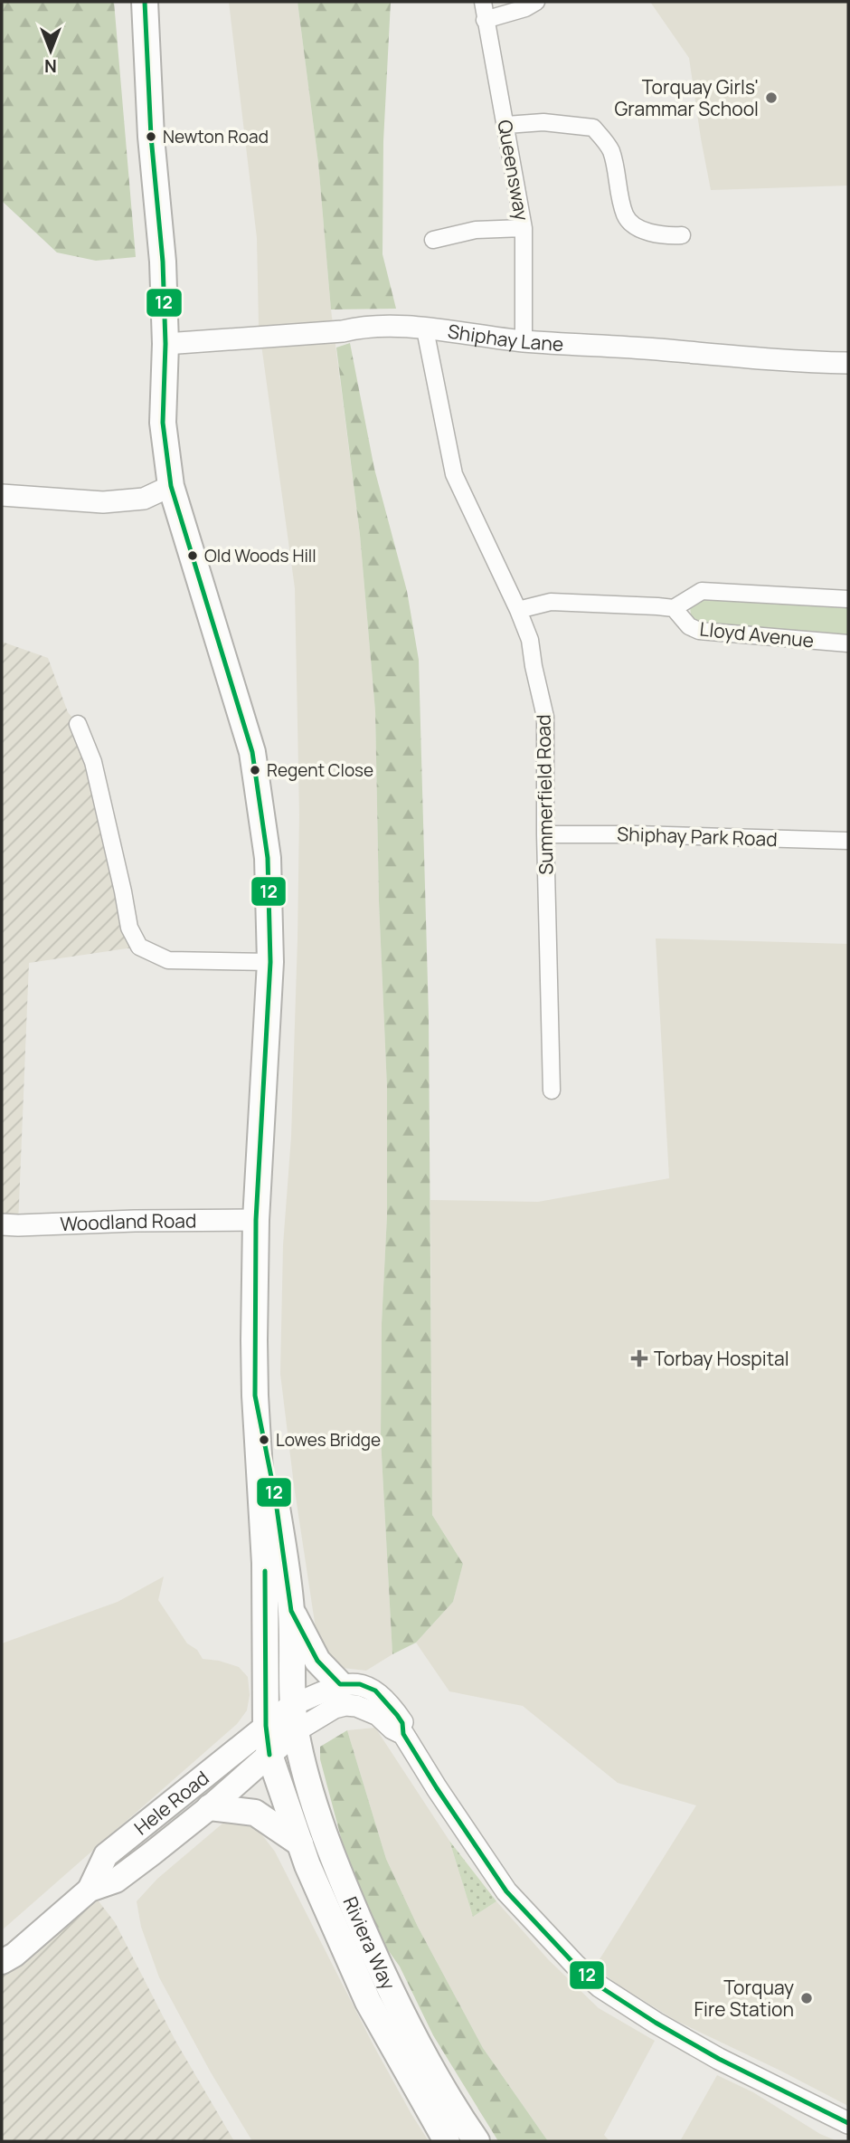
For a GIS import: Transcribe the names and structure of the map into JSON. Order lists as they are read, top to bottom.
{
  "streets": {
    "main road": ["Hele Road", "Riviera Way"],
    "street": [
      "Queensway",
      "Shiphay Lane",
      "Lloyd Avenue",
      "Summerfield Road",
      "Shiphay Park Road",
      "Woodland Road"
    ]
  },
  "crossings": [
    ["Queensway", "Shiphay Lane"],
    ["Shiphay Lane", "Summerfield Road"],
    ["Summerfield Road", "Shiphay Park Road"],
    ["Hele Road", "Riviera Way"]
  ],
  "places": {
    "other": [
      "Torquay Girls' Grammar School",
      "Newton Road",
      "Old Woods Hill",
      "Regent Close",
      "Lowes Bridge",
      "Torquay Fire Station"
    ],
    "health": ["Torbay Hospital"]
  },
  "lines": ["transit line 12"],
  "north": "bottom"
}
